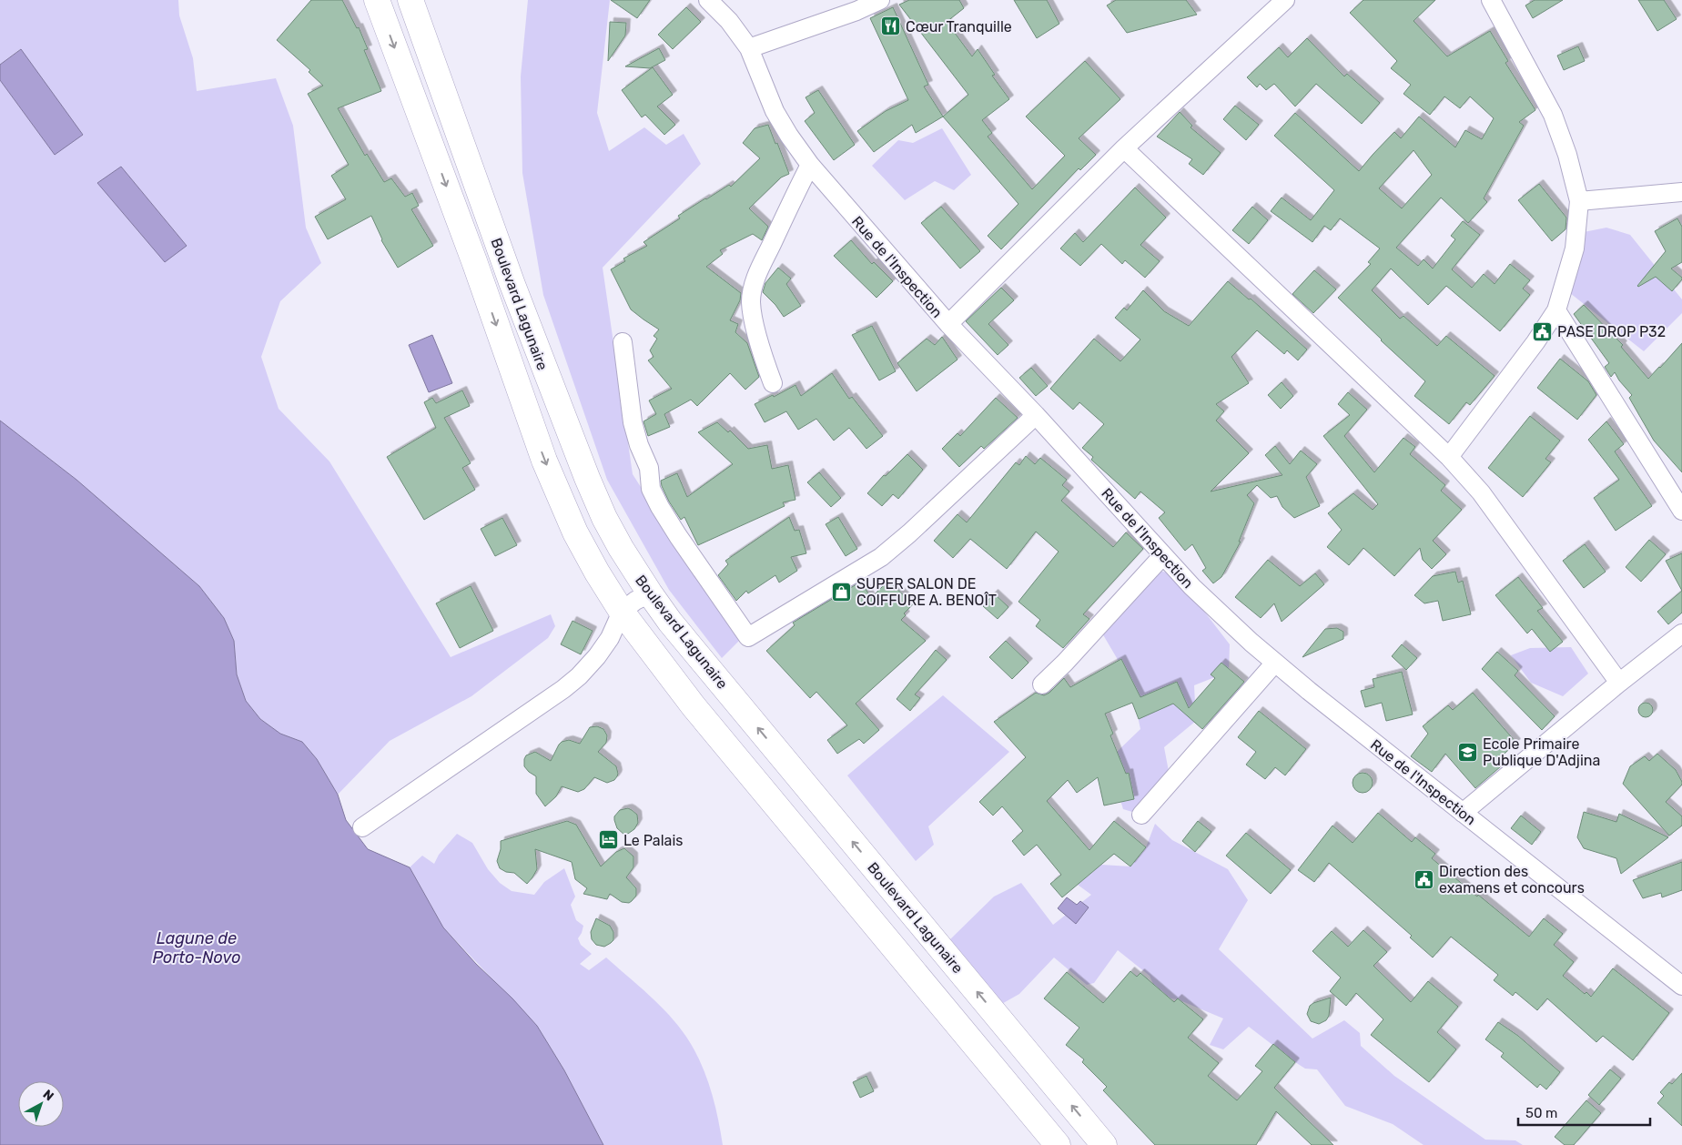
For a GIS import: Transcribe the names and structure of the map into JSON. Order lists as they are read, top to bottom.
{
  "streets": {
    "highway": ["Boulevard Lagunaire"],
    "street": ["Rue de l'Inspection"]
  },
  "water": ["Lagune de Porto-Novo"],
  "places": {
    "restaurant": ["Cœur Tranquille"],
    "public building": ["PASE DROP P32", "Direction des examens et concours"],
    "shop": ["SUPER SALON DE COIFFURE A. BENOÎT"],
    "school or university": ["Ecole Primaire Publique D'Adjina"],
    "hotel": ["Le Palais"]
  },
  "scale_bar": "50 m",
  "north": "top right"
}
